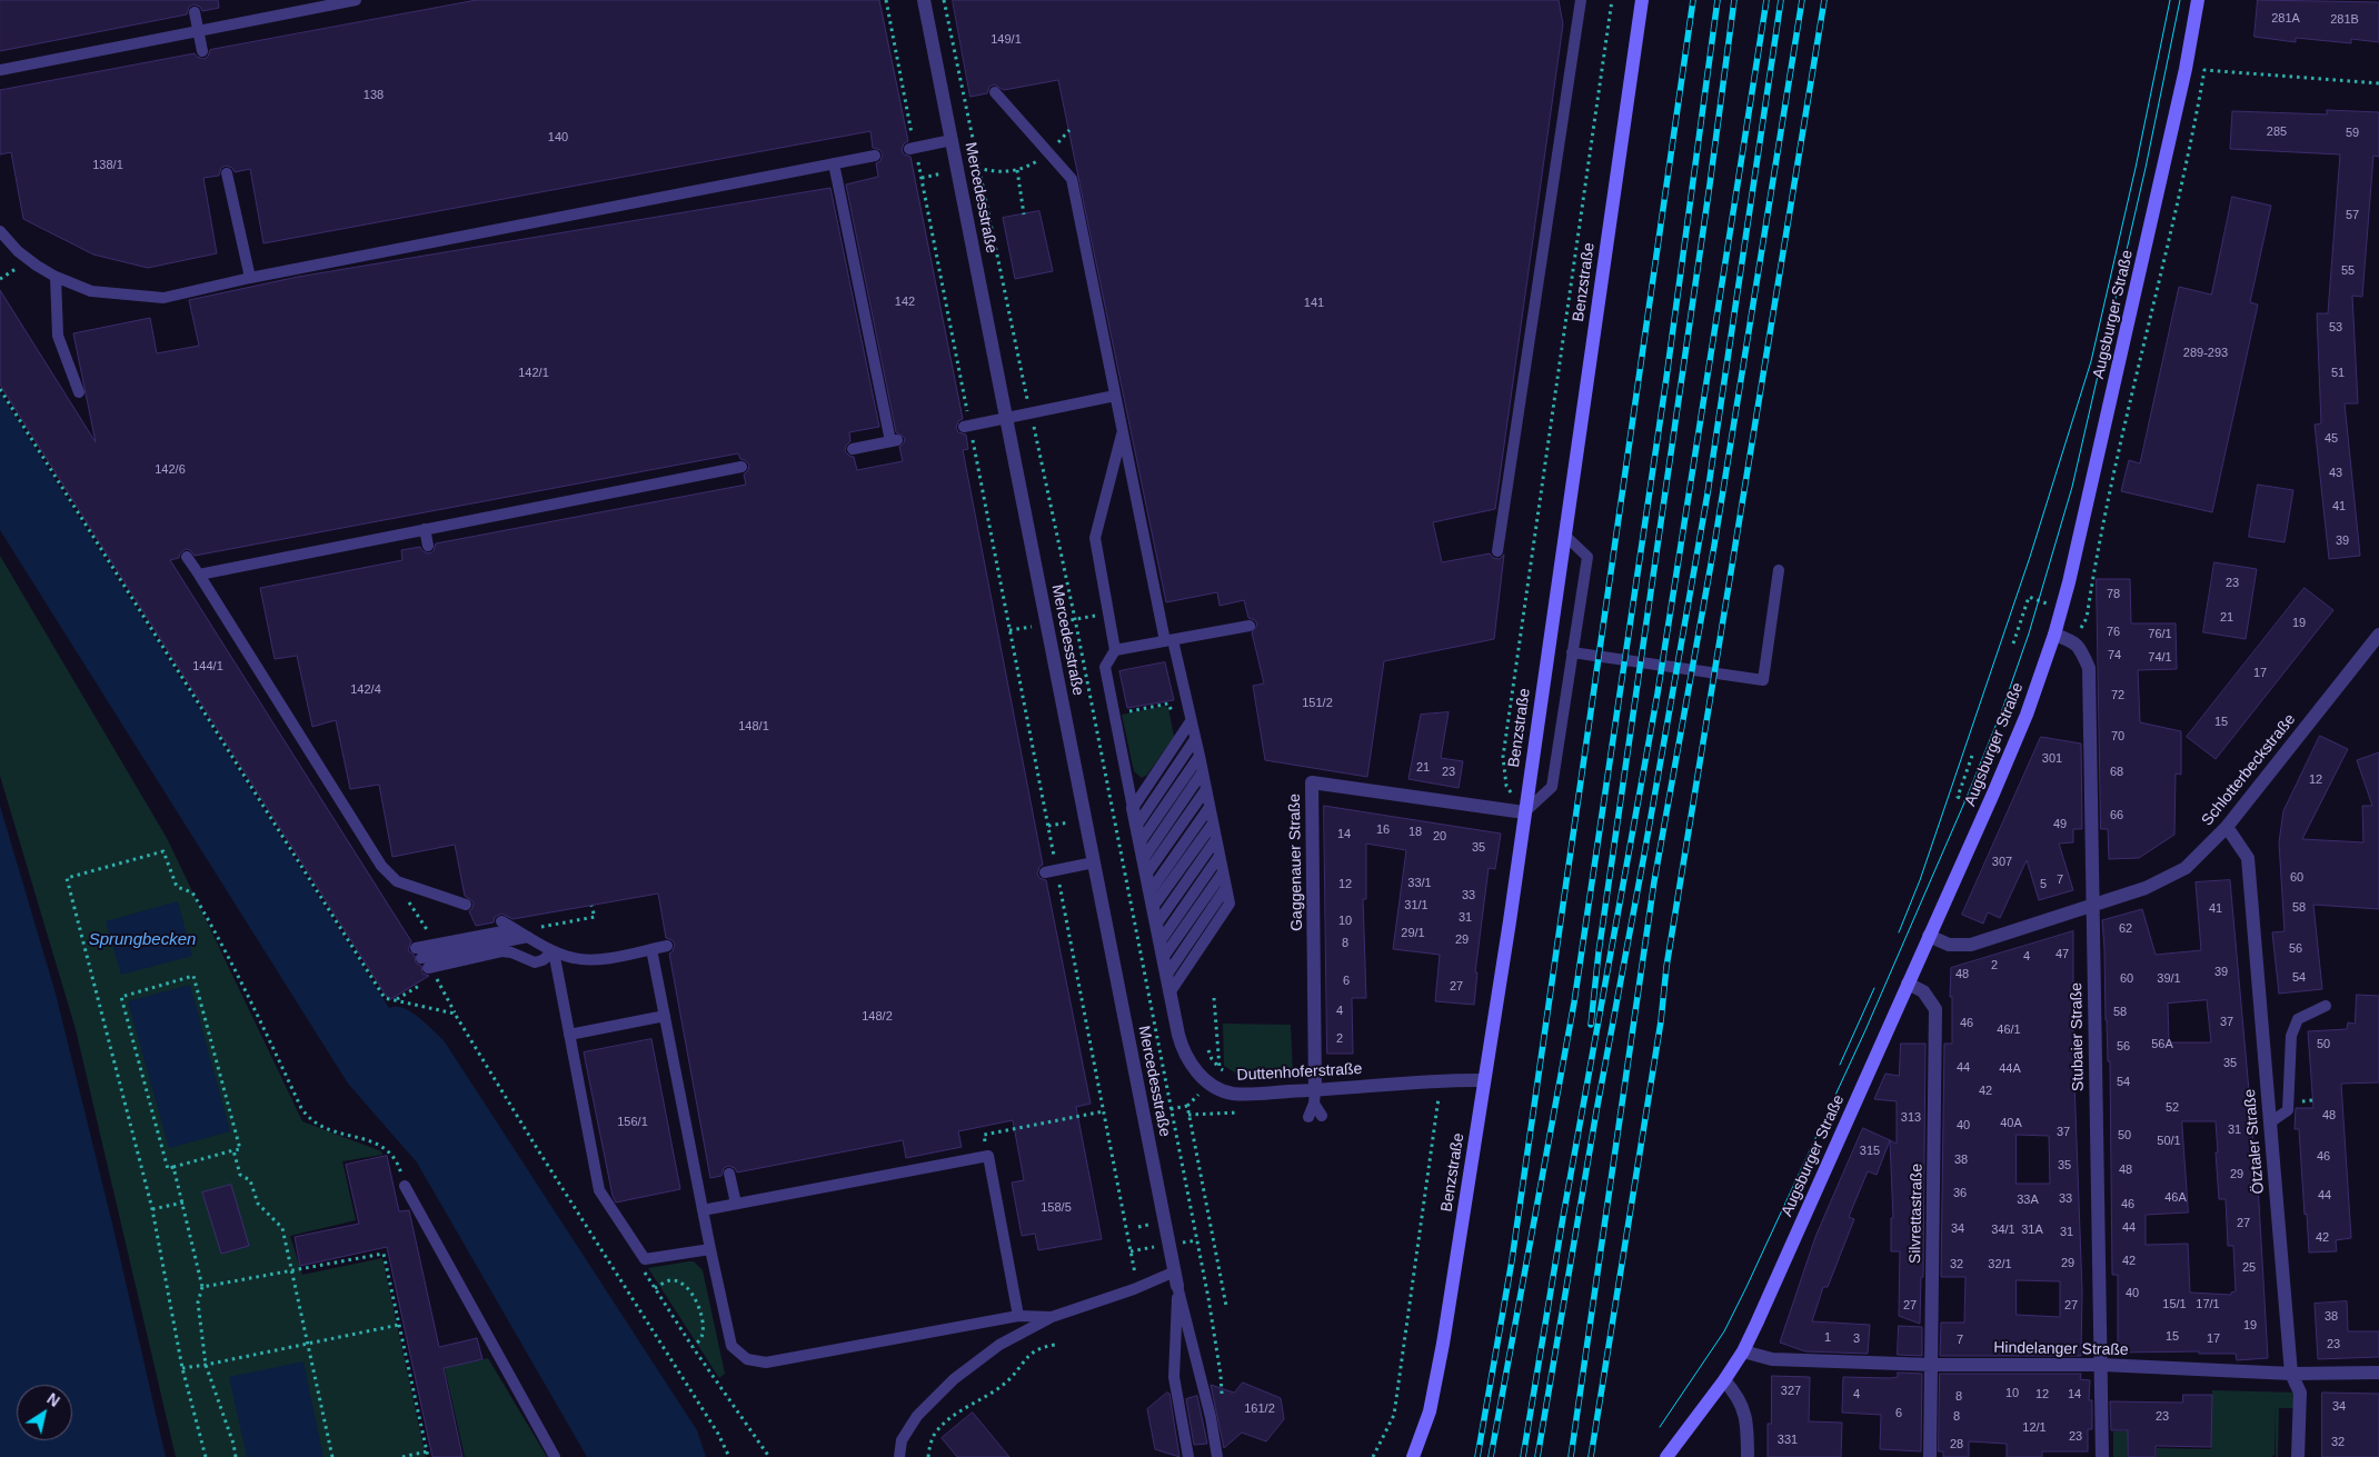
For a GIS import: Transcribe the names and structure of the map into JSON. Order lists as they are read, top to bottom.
{
  "streets": {
    "main road": ["Benzstraße", "Augsburger Straße"],
    "street": [
      "Mercedesstraße",
      "Schlotterbeckstraße",
      "Gaggenauer Straße",
      "Stubaier Straße",
      "Duttenhoferstraße",
      "Ötztaler Straße",
      "Silvrettastraße",
      "Hindelanger Straße"
    ]
  },
  "crossings": [
    ["Benzstraße", "Gaggenauer Straße"],
    ["Benzstraße", "Duttenhoferstraße"],
    ["Augsburger Straße", "Schlotterbeckstraße"],
    ["Augsburger Straße", "Silvrettastraße"],
    ["Augsburger Straße", "Hindelanger Straße"],
    ["Schlotterbeckstraße", "Stubaier Straße"],
    ["Schlotterbeckstraße", "Ötztaler Straße"],
    ["Gaggenauer Straße", "Duttenhoferstraße"],
    ["Stubaier Straße", "Hindelanger Straße"],
    ["Ötztaler Straße", "Hindelanger Straße"],
    ["Silvrettastraße", "Hindelanger Straße"]
  ],
  "water": ["Sprungbecken"],
  "house_numbers": [
    "281A",
    "281B",
    "149/1",
    "138",
    "285",
    "59",
    "140",
    "138/1",
    "57",
    "55",
    "142",
    "141",
    "53",
    "289-293",
    "142/1",
    "51",
    "45",
    "142/6",
    "43",
    "41",
    "39",
    "23",
    "78",
    "21",
    "19",
    "76",
    "76/1",
    "74",
    "74/1",
    "144/1",
    "17",
    "142/4",
    "72",
    "151/2",
    "15",
    "148/1",
    "70",
    "301",
    "21",
    "23",
    "68",
    "12",
    "66",
    "49",
    "16",
    "18",
    "14",
    "20",
    "35",
    "307",
    "60",
    "7",
    "33/1",
    "12",
    "5",
    "33",
    "31/1",
    "58",
    "41",
    "31",
    "10",
    "62",
    "29/1",
    "29",
    "8",
    "56",
    "47",
    "4",
    "2",
    "39",
    "48",
    "54",
    "60",
    "39/1",
    "6",
    "27",
    "4",
    "58",
    "148/2",
    "37",
    "46",
    "46/1",
    "2",
    "56A",
    "50",
    "56",
    "35",
    "44",
    "44A",
    "54",
    "42",
    "52",
    "48",
    "313",
    "156/1",
    "40A",
    "40",
    "31",
    "37",
    "50",
    "50/1",
    "315",
    "46",
    "38",
    "35",
    "48",
    "29",
    "36",
    "44",
    "46A",
    "33",
    "33A",
    "46",
    "158/5",
    "27",
    "44",
    "34",
    "34/1",
    "31A",
    "31",
    "42",
    "42",
    "29",
    "32",
    "32/1",
    "25",
    "40",
    "15/1",
    "17/1",
    "27",
    "27",
    "38",
    "19",
    "15",
    "1",
    "3",
    "17",
    "7",
    "23",
    "327",
    "10",
    "4",
    "12",
    "14",
    "8",
    "34",
    "161/2",
    "6",
    "8",
    "23",
    "12/1",
    "23",
    "331",
    "32",
    "28"
  ],
  "north": "top right"
}
